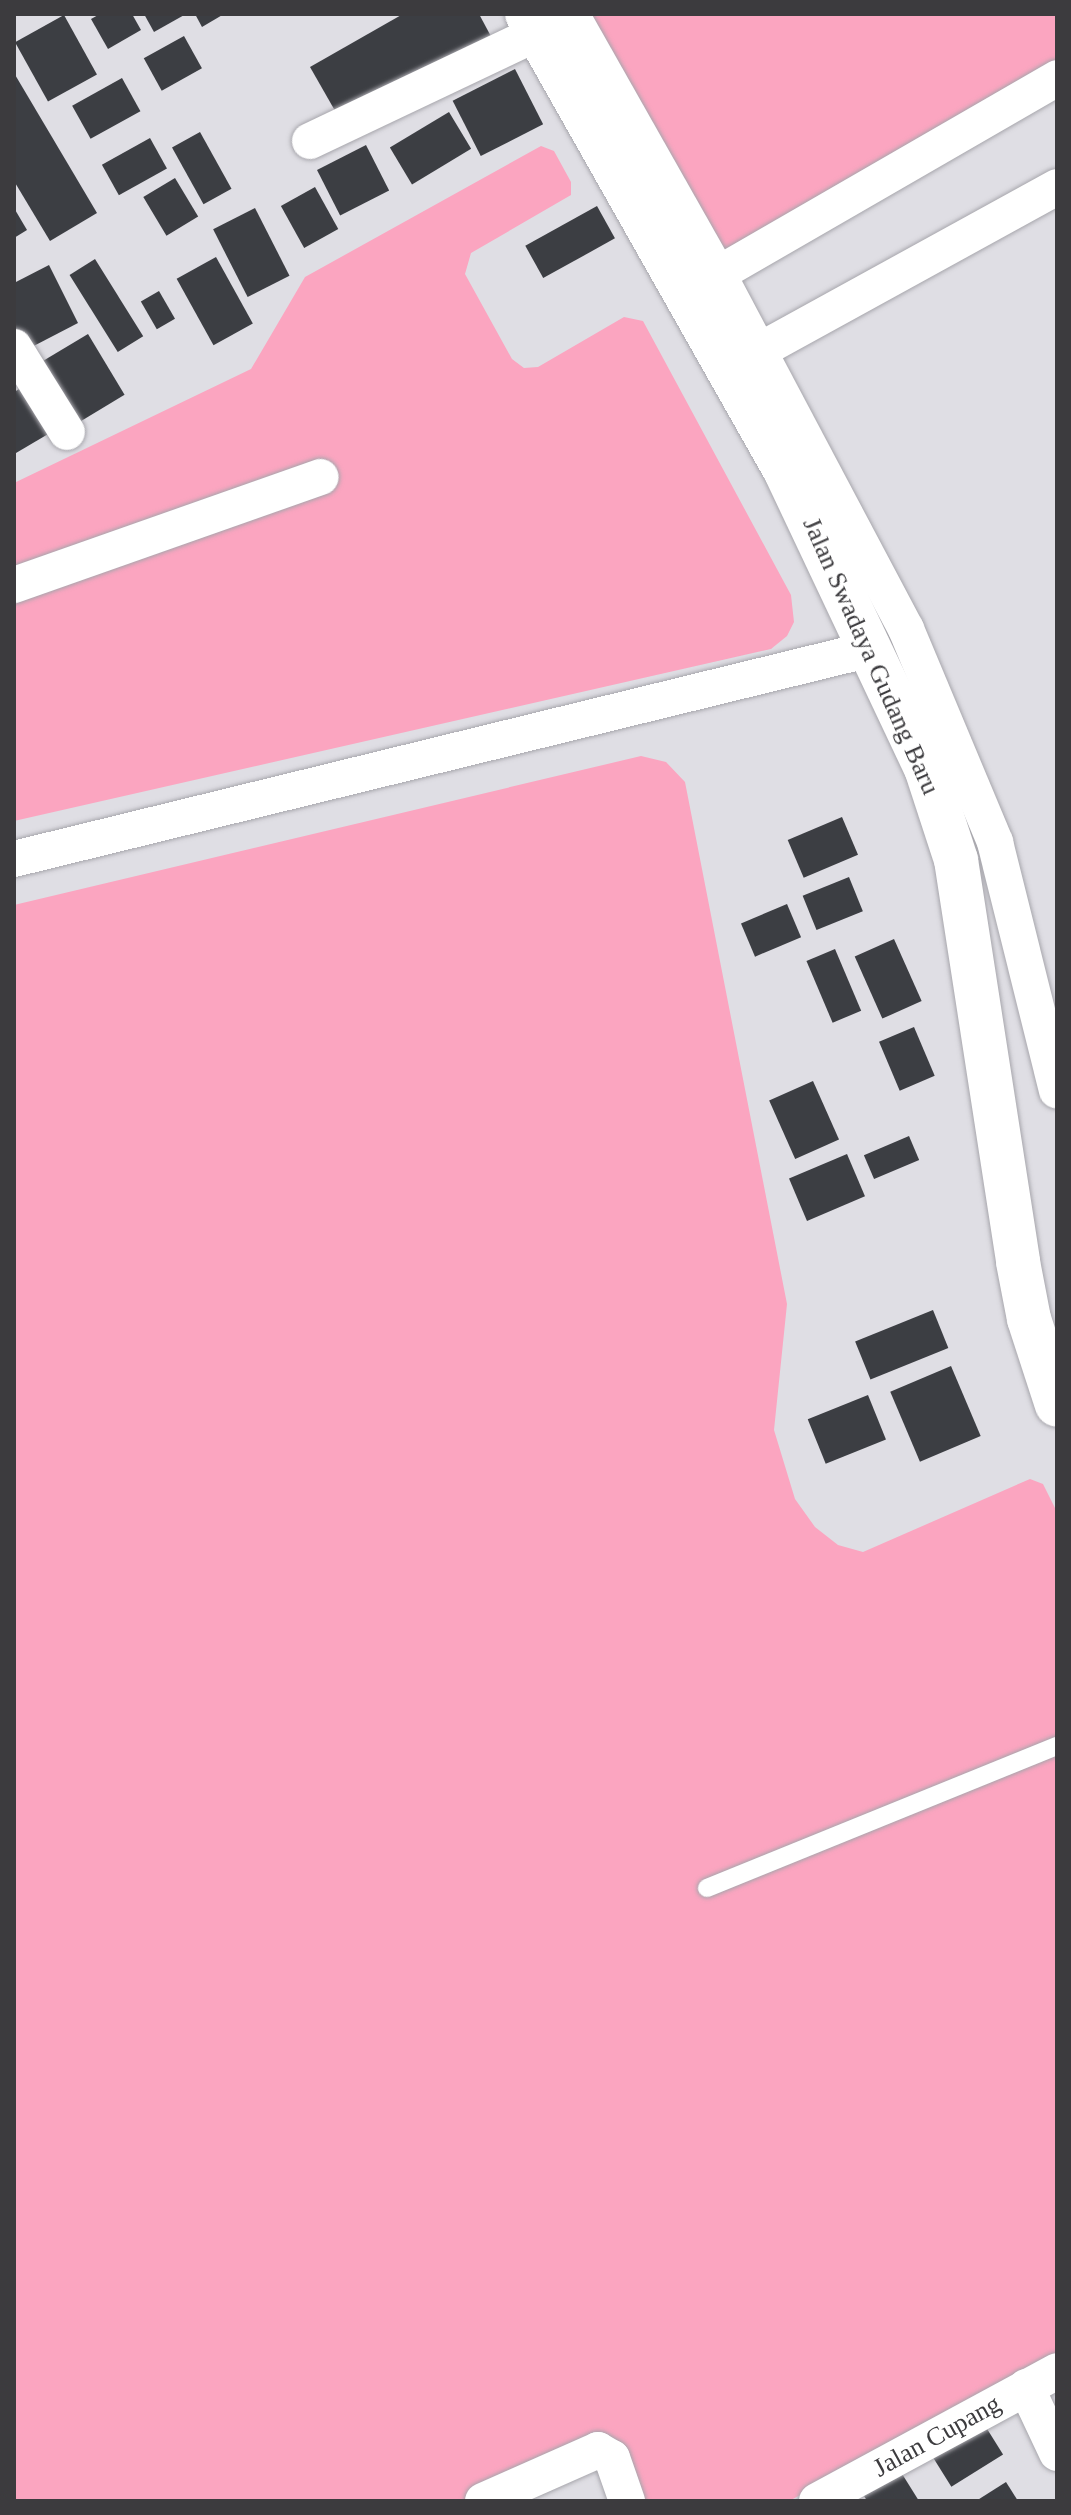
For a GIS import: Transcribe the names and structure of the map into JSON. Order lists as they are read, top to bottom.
{
  "streets": {
    "street": ["Jalan Swadaya Gudang Baru", "Jalan Cupang"]
  }
}
